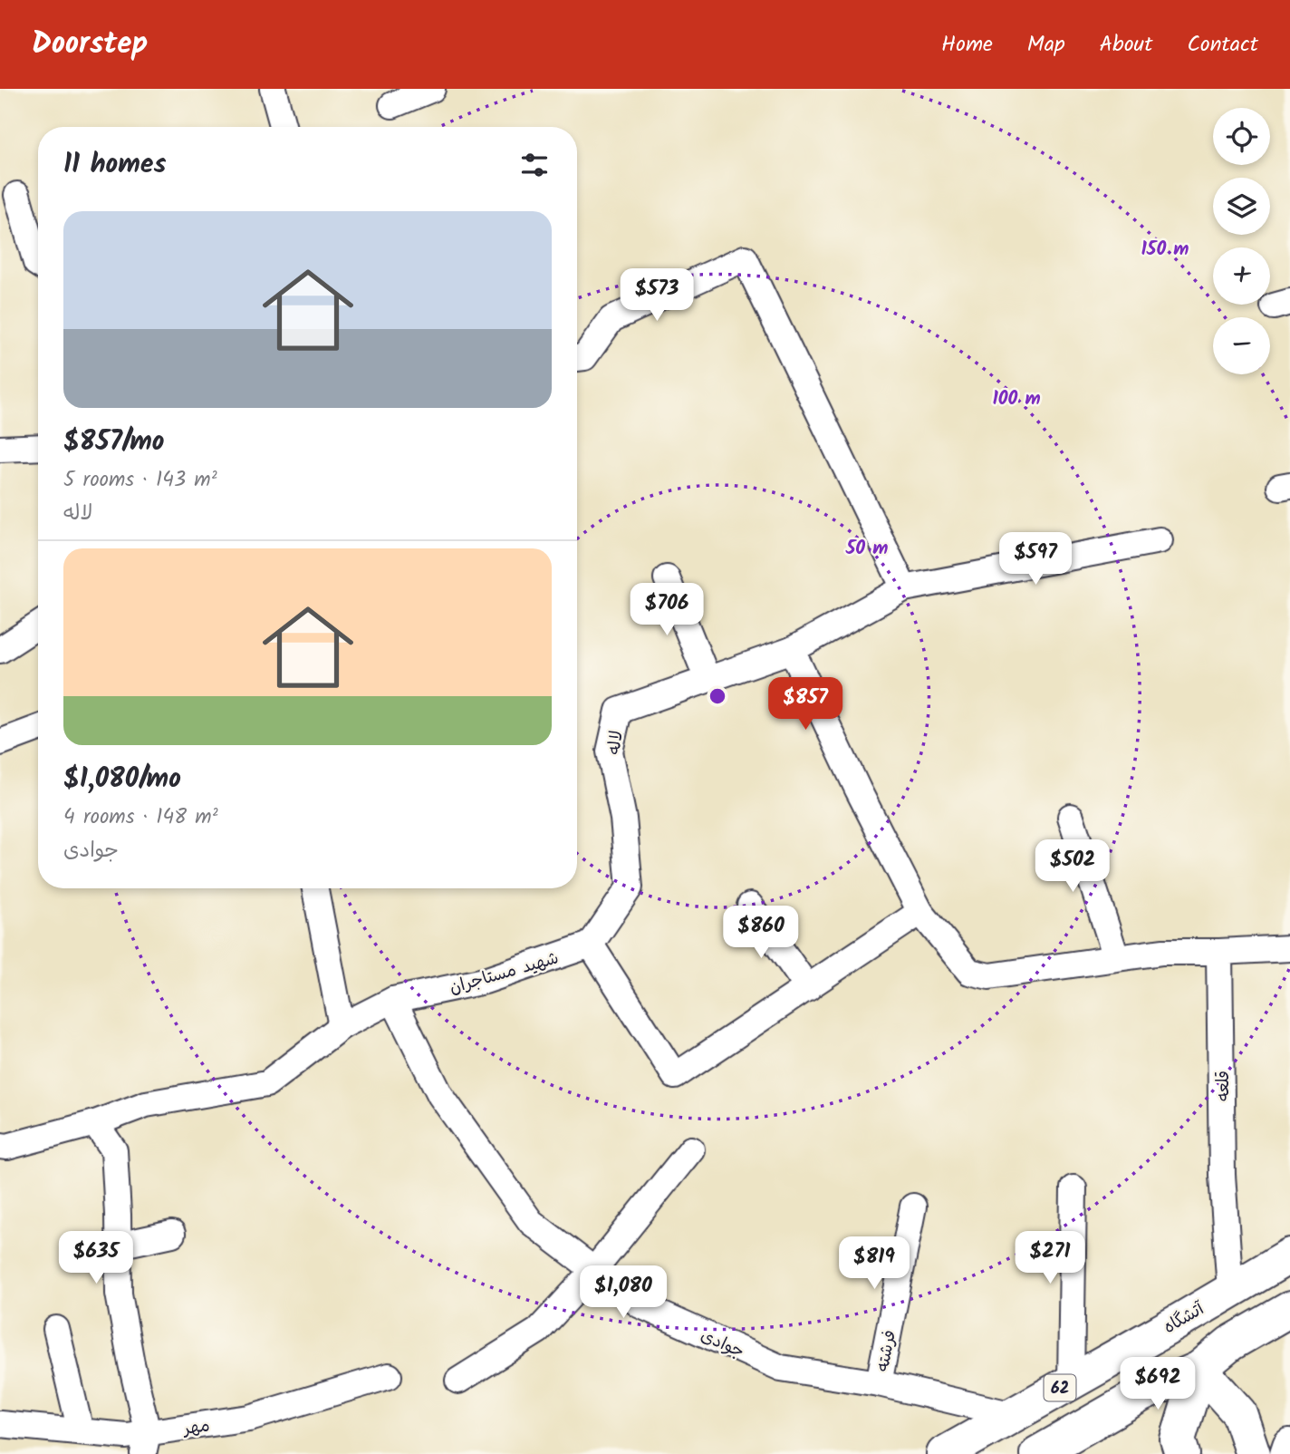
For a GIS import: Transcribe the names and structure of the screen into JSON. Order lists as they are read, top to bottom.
{
  "streets": {
    "main road": ["آتشگاه", "62"],
    "street": [
      "لاله",
      "شهید مستاجران",
      "قلعه",
      "جوادی",
      "فرشته",
      "مهر"
    ]
  },
  "crossings": [
    ["لاله", "شهید مستاجران"],
    ["شهید مستاجران", "جوادی"],
    ["قلعه", "آتشگاه"],
    ["آتشگاه", "جوادی"],
    ["جوادی", "فرشته"]
  ],
  "page": {
    "header": "Doorstep",
    "nav": [
      "Home",
      "Map",
      "About",
      "Contact"
    ],
    "map_buttons": ["+", "−"],
    "heading": "11 homes",
    "list": [
      {
        "name": "$857/mo",
        "note": "5 rooms · 143 m² · لاله"
      },
      {
        "name": "$1,080/mo",
        "note": "4 rooms · 148 m² · جوادی"
      }
    ],
    "price": [
      "$573",
      "$597",
      "$706",
      "$857",
      "$502",
      "$860",
      "$635",
      "$271",
      "$819",
      "$1,080",
      "$692"
    ]
  },
  "rings": ["150 m", "100 m", "50 m"]
}
